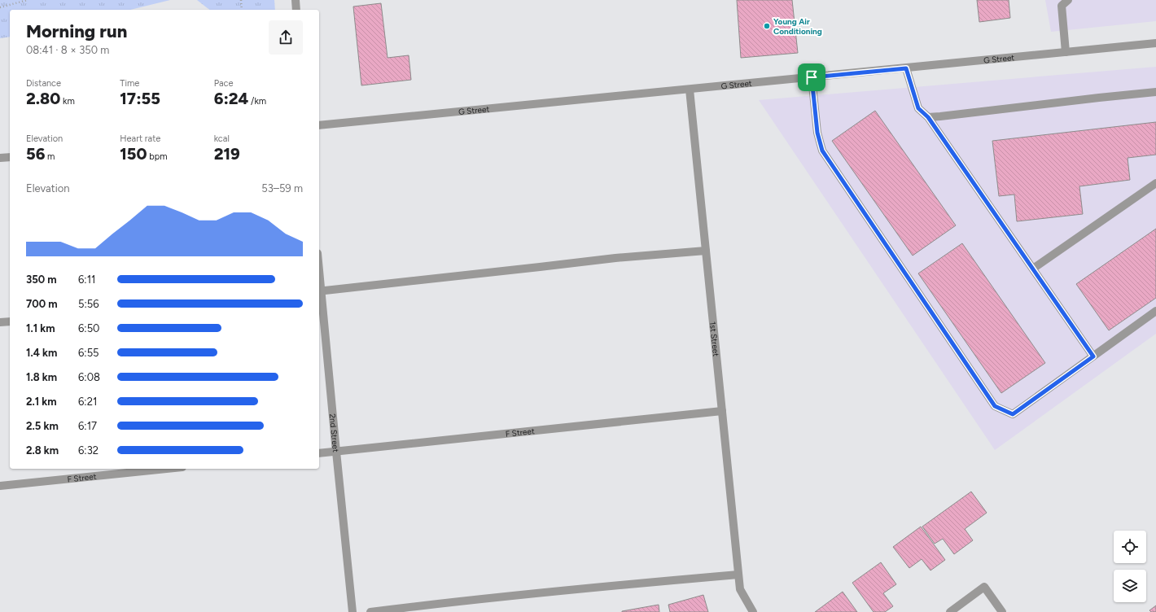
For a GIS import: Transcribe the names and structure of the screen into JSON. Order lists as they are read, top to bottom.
{
  "streets": {
    "street": [
      "G Street",
      "1st Street",
      "F Street",
      "2nd Street"
    ]
  },
  "crossings": [
    ["G Street", "1st Street"],
    ["1st Street", "F Street"],
    ["F Street", "2nd Street"]
  ],
  "places": ["Young Air Conditioning"],
  "page": {
    "heading": ["Morning run", "08:41 · 8 × 350 m"],
    "stats": [
      ["Distance", "2.80 km"],
      ["Time", "17:55"],
      ["Pace", "6:24 /km"],
      ["Elevation", "56 m"],
      ["Heart rate", "150 bpm"],
      ["kcal", "219"]
    ],
    "chart": ["Elevation", "53–59 m"],
    "list": [
      {
        "name": "350 m",
        "note": "6:11"
      },
      {
        "name": "700 m",
        "note": "5:56"
      },
      {
        "name": "1.1 km",
        "note": "6:50"
      },
      {
        "name": "1.4 km",
        "note": "6:55"
      },
      {
        "name": "1.8 km",
        "note": "6:08"
      },
      {
        "name": "2.1 km",
        "note": "6:21"
      },
      {
        "name": "2.5 km",
        "note": "6:17"
      },
      {
        "name": "2.8 km",
        "note": "6:32"
      }
    ]
  }
}
